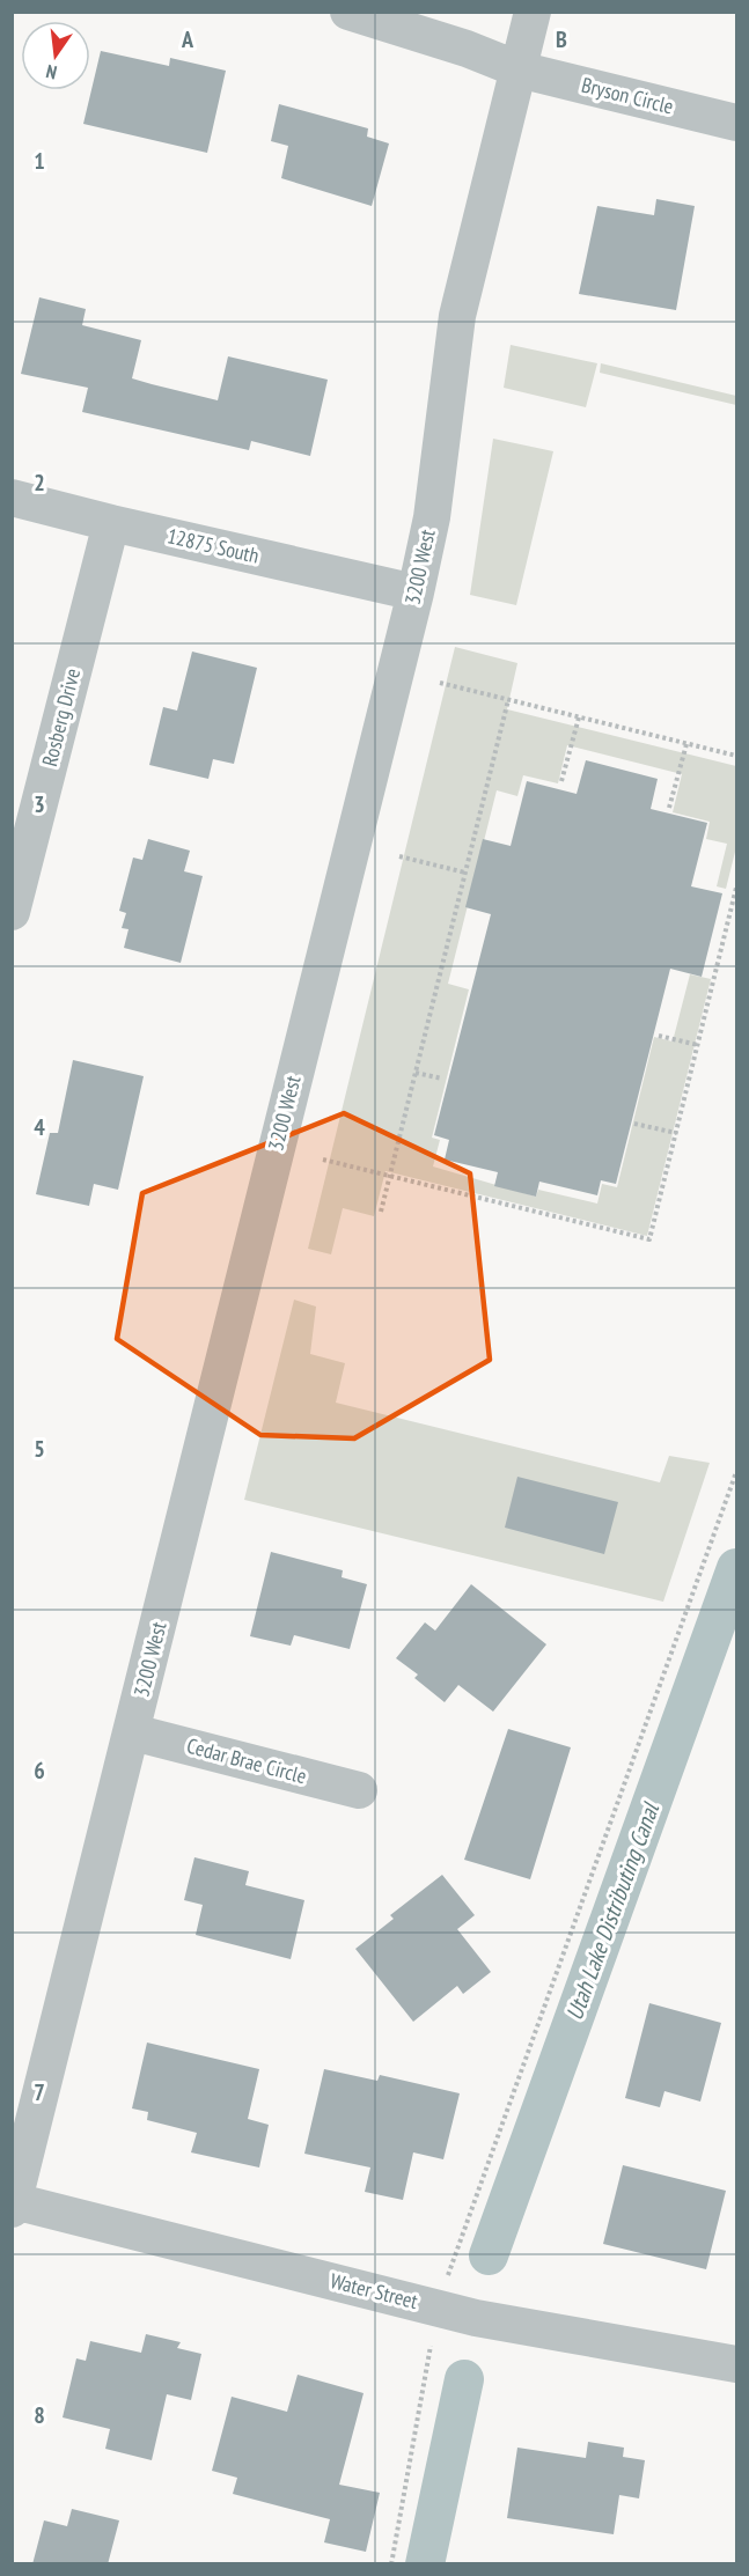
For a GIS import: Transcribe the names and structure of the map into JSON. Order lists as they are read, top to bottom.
{
  "streets": {
    "street": [
      "Bryson Circle",
      "12875 South",
      "3200 West",
      "Rosberg Drive",
      "Cedar Brae Circle",
      "Water Street"
    ]
  },
  "crossings": [
    ["Bryson Circle", "3200 West"],
    ["12875 South", "3200 West"],
    ["12875 South", "Rosberg Drive"],
    ["3200 West", "Cedar Brae Circle"],
    ["3200 West", "Water Street"]
  ],
  "water": ["Utah Lake Distributing Canal"],
  "north": "bottom",
  "grid": {
    "columns": ["A", "B"],
    "rows": [
      "1",
      "2",
      "3",
      "4",
      "5",
      "6",
      "7",
      "8"
    ]
  }
}
